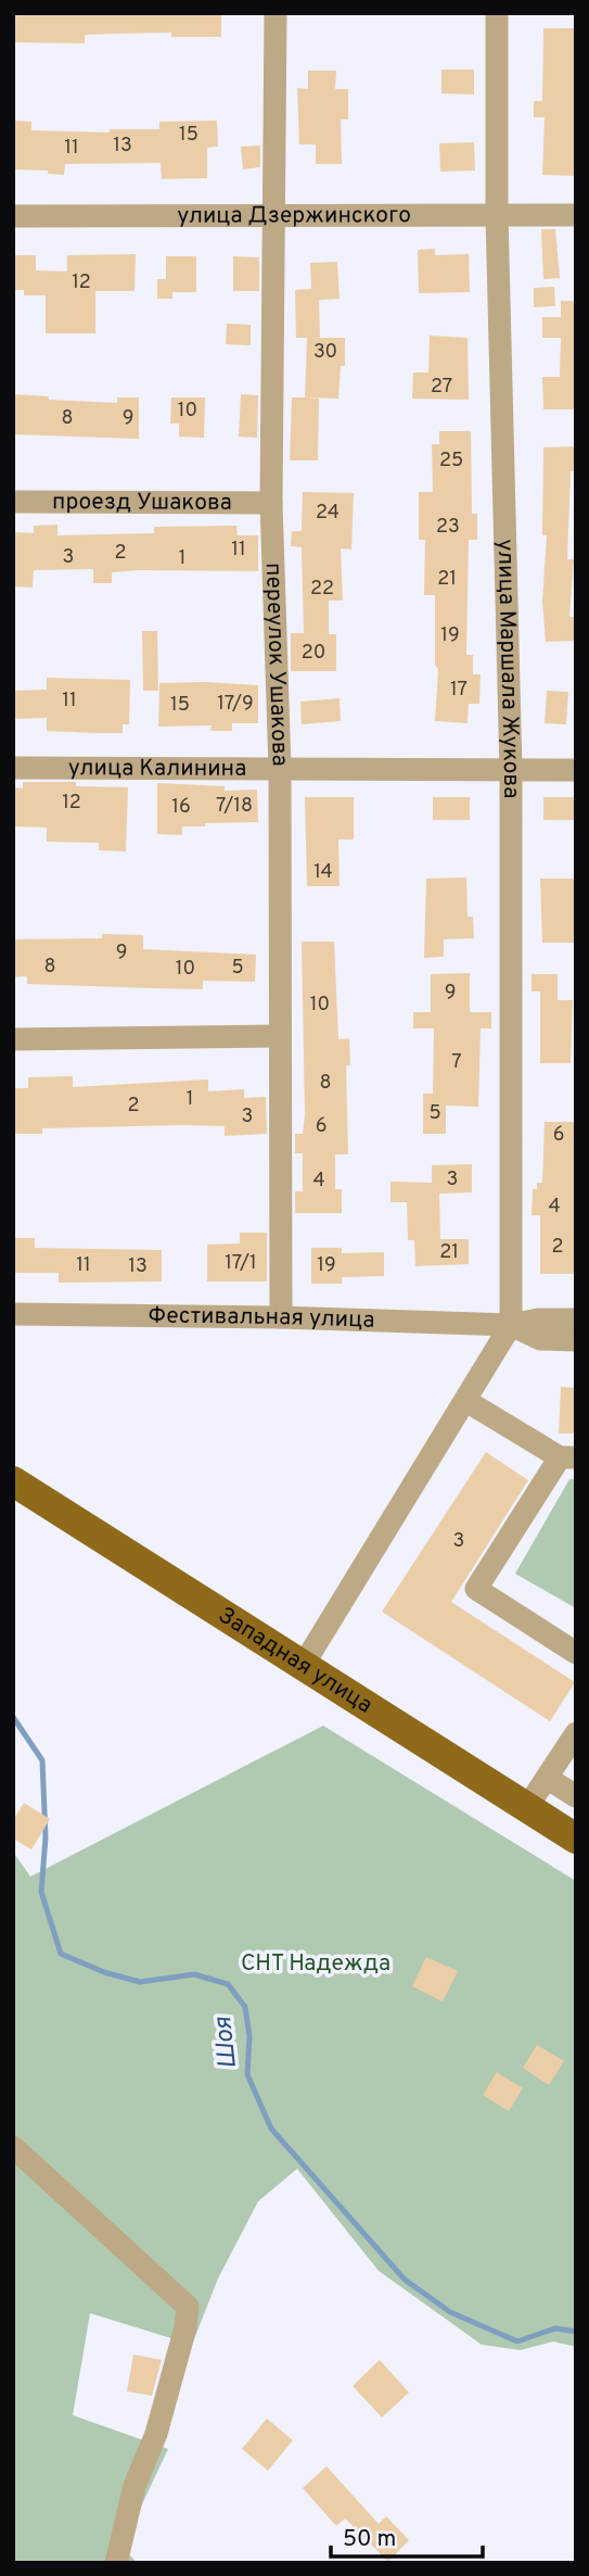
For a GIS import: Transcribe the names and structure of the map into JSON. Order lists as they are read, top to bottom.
{
  "streets": {
    "main road": ["Западная улица"],
    "street": [
      "улица Дзержинского",
      "проезд Ушакова",
      "переулок Ушакова",
      "улица Маршала Жукова",
      "улица Калинина",
      "Фестивальная улица"
    ]
  },
  "crossings": [
    ["улица Дзержинского", "переулок Ушакова"],
    ["улица Дзержинского", "улица Маршала Жукова"],
    ["проезд Ушакова", "переулок Ушакова"],
    ["переулок Ушакова", "улица Калинина"],
    ["переулок Ушакова", "Фестивальная улица"],
    ["улица Маршала Жукова", "улица Калинина"],
    ["улица Маршала Жукова", "Фестивальная улица"]
  ],
  "water": ["Шоя"],
  "parks": ["СНТ Надежда"],
  "house_numbers": [
    "15",
    "13",
    "11",
    "12",
    "30",
    "27",
    "10",
    "8",
    "9",
    "25",
    "24",
    "23",
    "11",
    "2",
    "3",
    "1",
    "21",
    "22",
    "19",
    "20",
    "17",
    "11",
    "17/9",
    "15",
    "12",
    "7/18",
    "16",
    "14",
    "9",
    "8",
    "5",
    "10",
    "9",
    "10",
    "7",
    "8",
    "1",
    "2",
    "5",
    "3",
    "6",
    "6",
    "3",
    "4",
    "4",
    "2",
    "21",
    "17/1",
    "11",
    "19",
    "13",
    "3"
  ],
  "scale_bar": "50 m"
}
